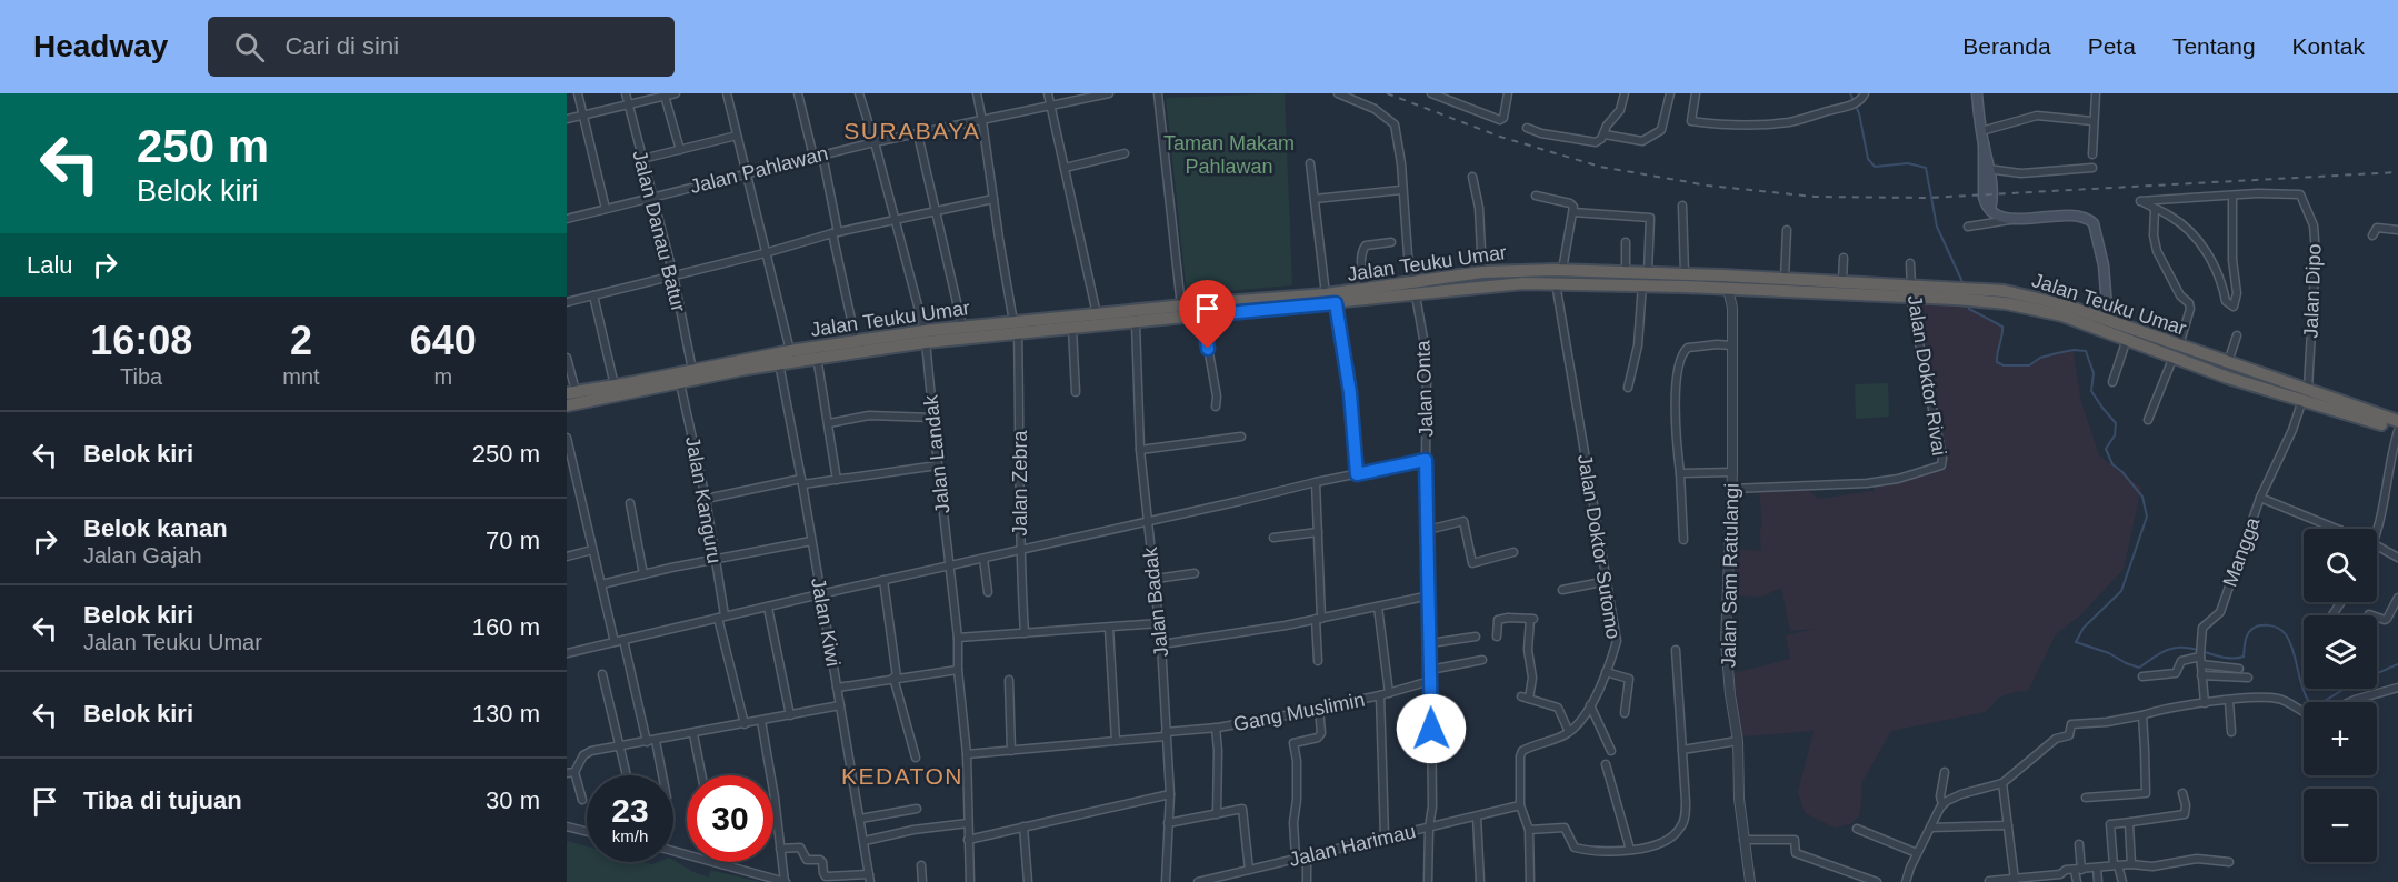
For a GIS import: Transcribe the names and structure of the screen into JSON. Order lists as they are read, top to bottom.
{
  "streets": {
    "highway": ["Jalan Teuku Umar"],
    "street": [
      "Jalan Pahlawan",
      "Jalan Danau Batur",
      "Jalan Dipo",
      "Jalan Doktor Rivai",
      "Jalan Onta",
      "Jalan Landak",
      "Jalan Zebra",
      "Jalan Kanguru",
      "Jalan Doktor Sutomo",
      "Mangga",
      "Jalan Sam Ratulangi",
      "Jalan Badak",
      "Jalan Kiwi",
      "Gang Muslimin",
      "Jalan Harimau"
    ]
  },
  "crossings": [
    ["Jalan Pahlawan", "Jalan Danau Batur"],
    ["Jalan Pahlawan", "Jalan Landak"],
    ["Jalan Pahlawan", "Jalan Zebra"],
    ["Jalan Danau Batur", "Jalan Teuku Umar"],
    ["Jalan Teuku Umar", "Jalan Dipo"],
    ["Jalan Teuku Umar", "Jalan Doktor Rivai"],
    ["Jalan Teuku Umar", "Jalan Onta"],
    ["Jalan Teuku Umar", "Jalan Landak"],
    ["Jalan Teuku Umar", "Jalan Zebra"],
    ["Jalan Teuku Umar", "Jalan Kanguru"],
    ["Jalan Teuku Umar", "Jalan Doktor Sutomo"],
    ["Jalan Teuku Umar", "Mangga"],
    ["Jalan Teuku Umar", "Jalan Sam Ratulangi"],
    ["Jalan Teuku Umar", "Jalan Badak"],
    ["Jalan Teuku Umar", "Jalan Kiwi"],
    ["Jalan Dipo", "Mangga"],
    ["Jalan Doktor Rivai", "Jalan Sam Ratulangi"],
    ["Jalan Onta", "Gang Muslimin"],
    ["Jalan Onta", "Jalan Harimau"],
    ["Jalan Landak", "Gang Muslimin"],
    ["Jalan Doktor Sutomo", "Jalan Harimau"],
    ["Jalan Badak", "Gang Muslimin"]
  ],
  "districts": ["SURABAYA", "KEDATON"],
  "parks": ["Taman Makam Pahlawan"],
  "page": {
    "header": "Headway",
    "search": "Cari di sini",
    "nav": [
      "Beranda",
      "Peta",
      "Tentang",
      "Kontak"
    ],
    "turn": ["250 m", "Belok kiri"],
    "then": "Lalu",
    "eta": [
      "16:08",
      "Tiba",
      "2",
      "mnt",
      "640",
      "m"
    ],
    "list": [
      {
        "name": "Belok kiri",
        "value": "250 m"
      },
      {
        "name": "Belok kanan",
        "note": "Jalan Gajah",
        "value": "70 m"
      },
      {
        "name": "Belok kiri",
        "note": "Jalan Teuku Umar",
        "value": "160 m"
      },
      {
        "name": "Belok kiri",
        "value": "130 m"
      },
      {
        "name": "Tiba di tujuan",
        "value": "30 m"
      }
    ],
    "map_buttons": ["+", "−"],
    "speed": "23 km/h",
    "limit": "30"
  }
}
